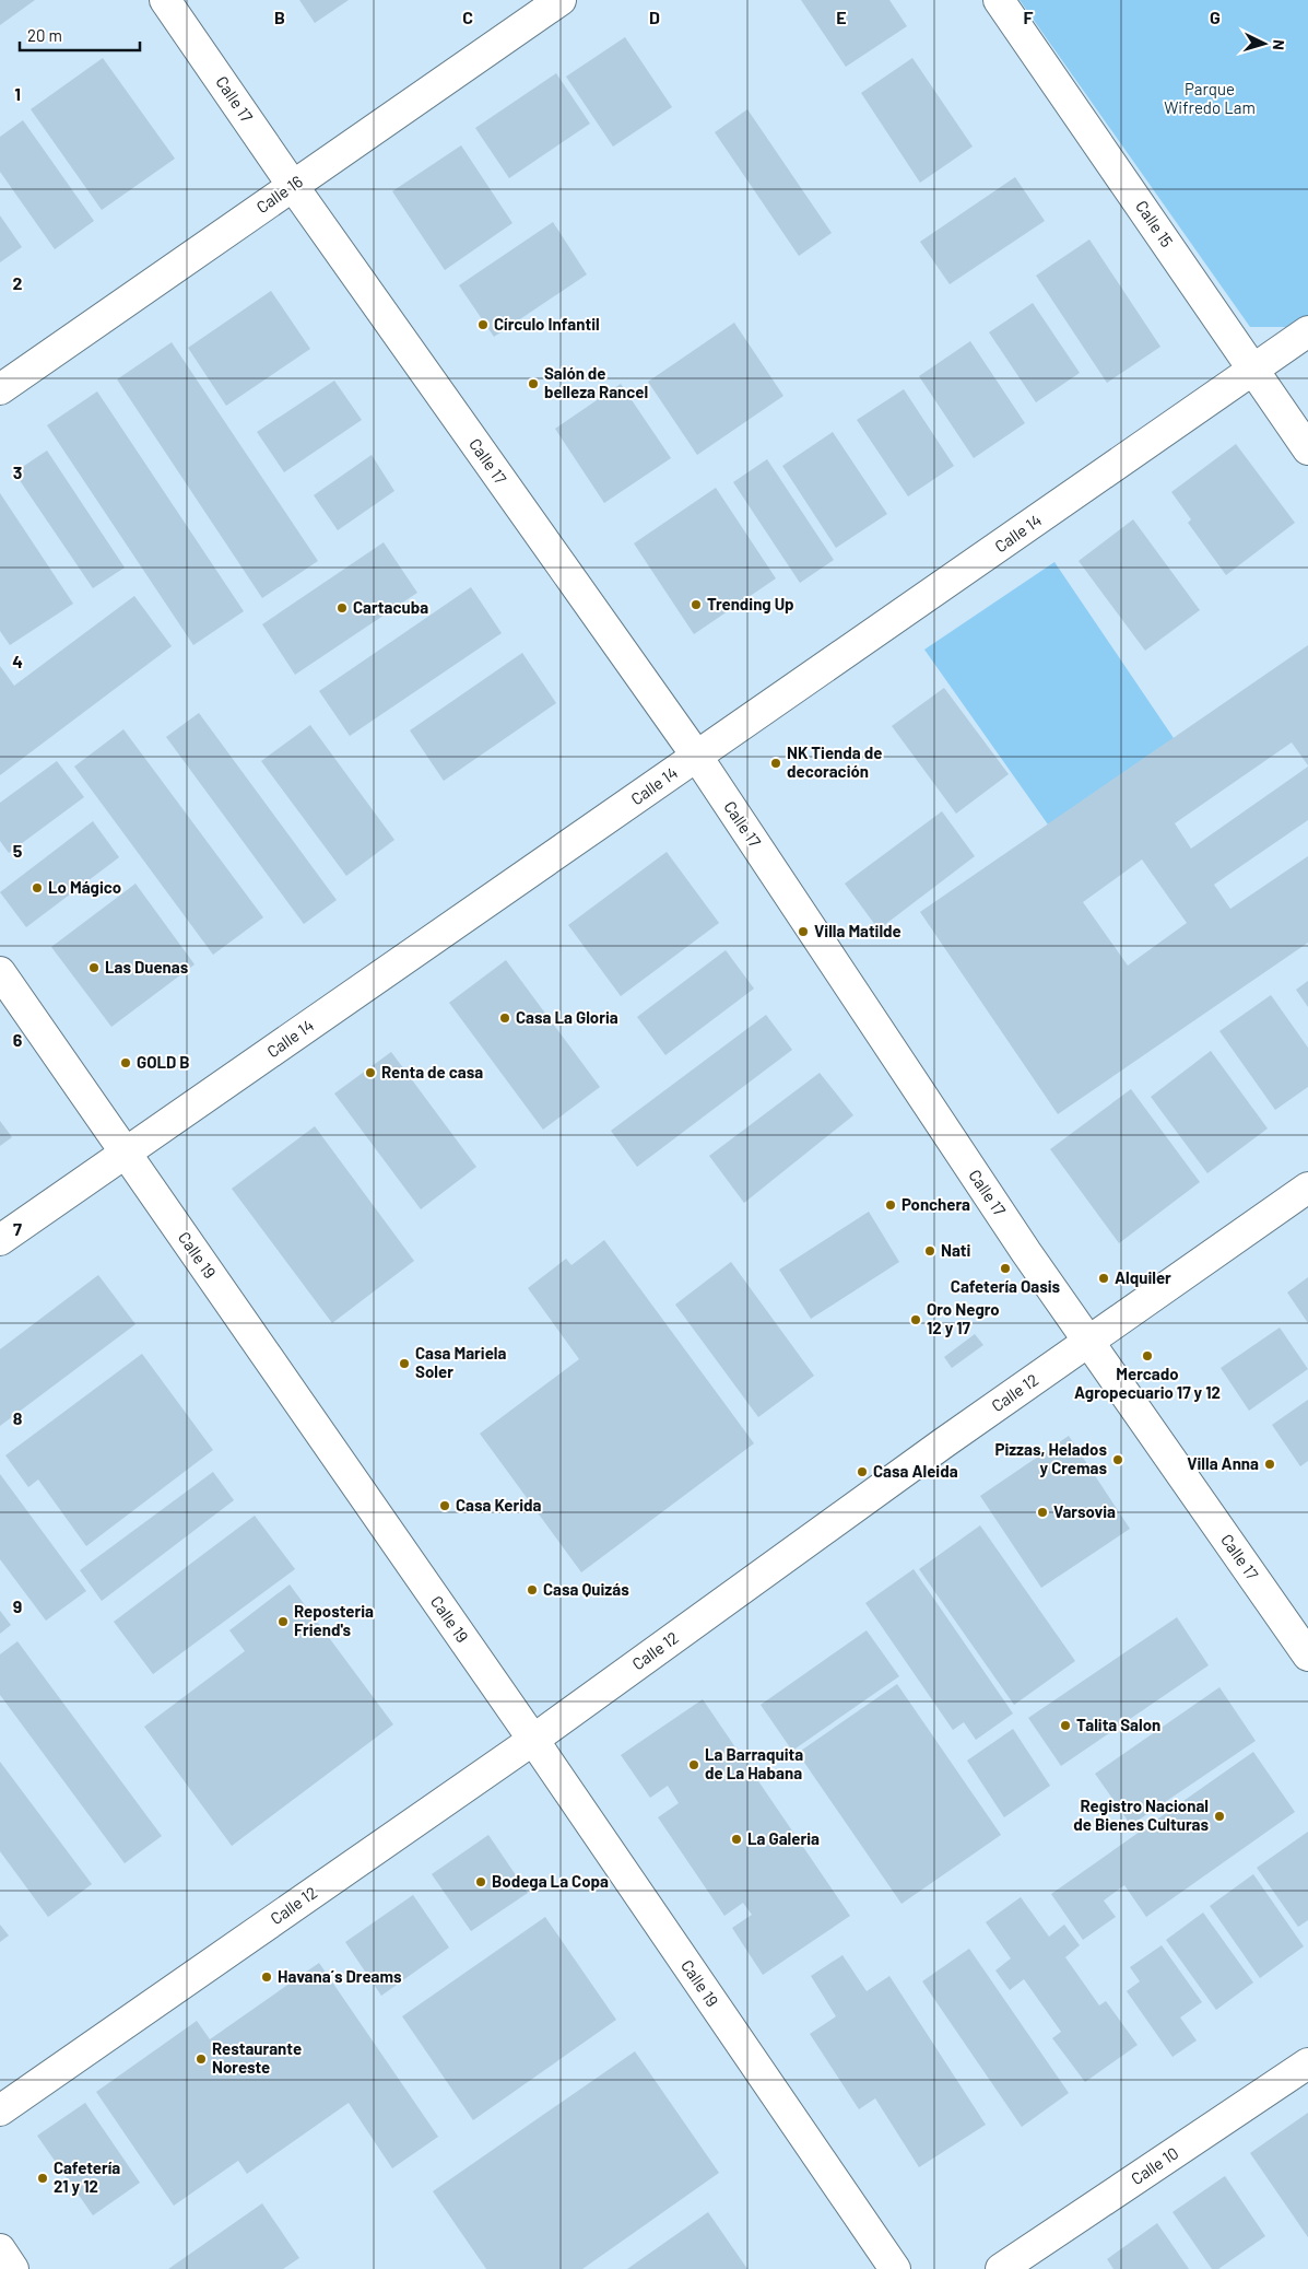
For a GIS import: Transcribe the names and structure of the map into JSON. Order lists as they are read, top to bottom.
{
  "streets": {
    "street": [
      "Calle 17",
      "Calle 16",
      "Calle 15",
      "Calle 14",
      "Calle 19",
      "Calle 12",
      "Calle 10"
    ]
  },
  "crossings": [
    ["Calle 17", "Calle 16"],
    ["Calle 17", "Calle 14"],
    ["Calle 17", "Calle 12"],
    ["Calle 15", "Calle 14"],
    ["Calle 14", "Calle 19"],
    ["Calle 19", "Calle 12"]
  ],
  "parks": ["Parque Wifredo Lam"],
  "places": [
    "Círculo Infantil",
    "Salón de belleza Rancel",
    "Trending Up",
    "Cartacuba",
    "NK Tienda de decoración",
    "Lo Mágico",
    "Villa Matilde",
    "Las Duenas",
    "Casa La Gloria",
    "GOLD B",
    "Renta de casa",
    "Ponchera",
    "Nati",
    "Cafetería Oasis",
    "Alquiler",
    "Oro Negro 12 y 17",
    "Mercado Agropecuario 17 y 12",
    "Casa Mariela Soler",
    "Pizzas, Helados y Cremas",
    "Villa Anna",
    "Casa Aleida",
    "Casa Kerida",
    "Varsovia",
    "Casa Quizás",
    "Reposteria Friend's",
    "Talita Salon",
    "La Barraquita de La Habana",
    "Registro Nacional de Bienes Culturas",
    "La Galeria",
    "Bodega La Copa",
    "Havana´s Dreams",
    "Restaurante Noreste",
    "Cafetería 21 y 12"
  ],
  "scale_bar": "20 m",
  "north": "right",
  "grid": {
    "columns": [
      "B",
      "C",
      "D",
      "E",
      "F",
      "G"
    ],
    "rows": [
      "1",
      "2",
      "3",
      "4",
      "5",
      "6",
      "7",
      "8",
      "9"
    ]
  }
}
